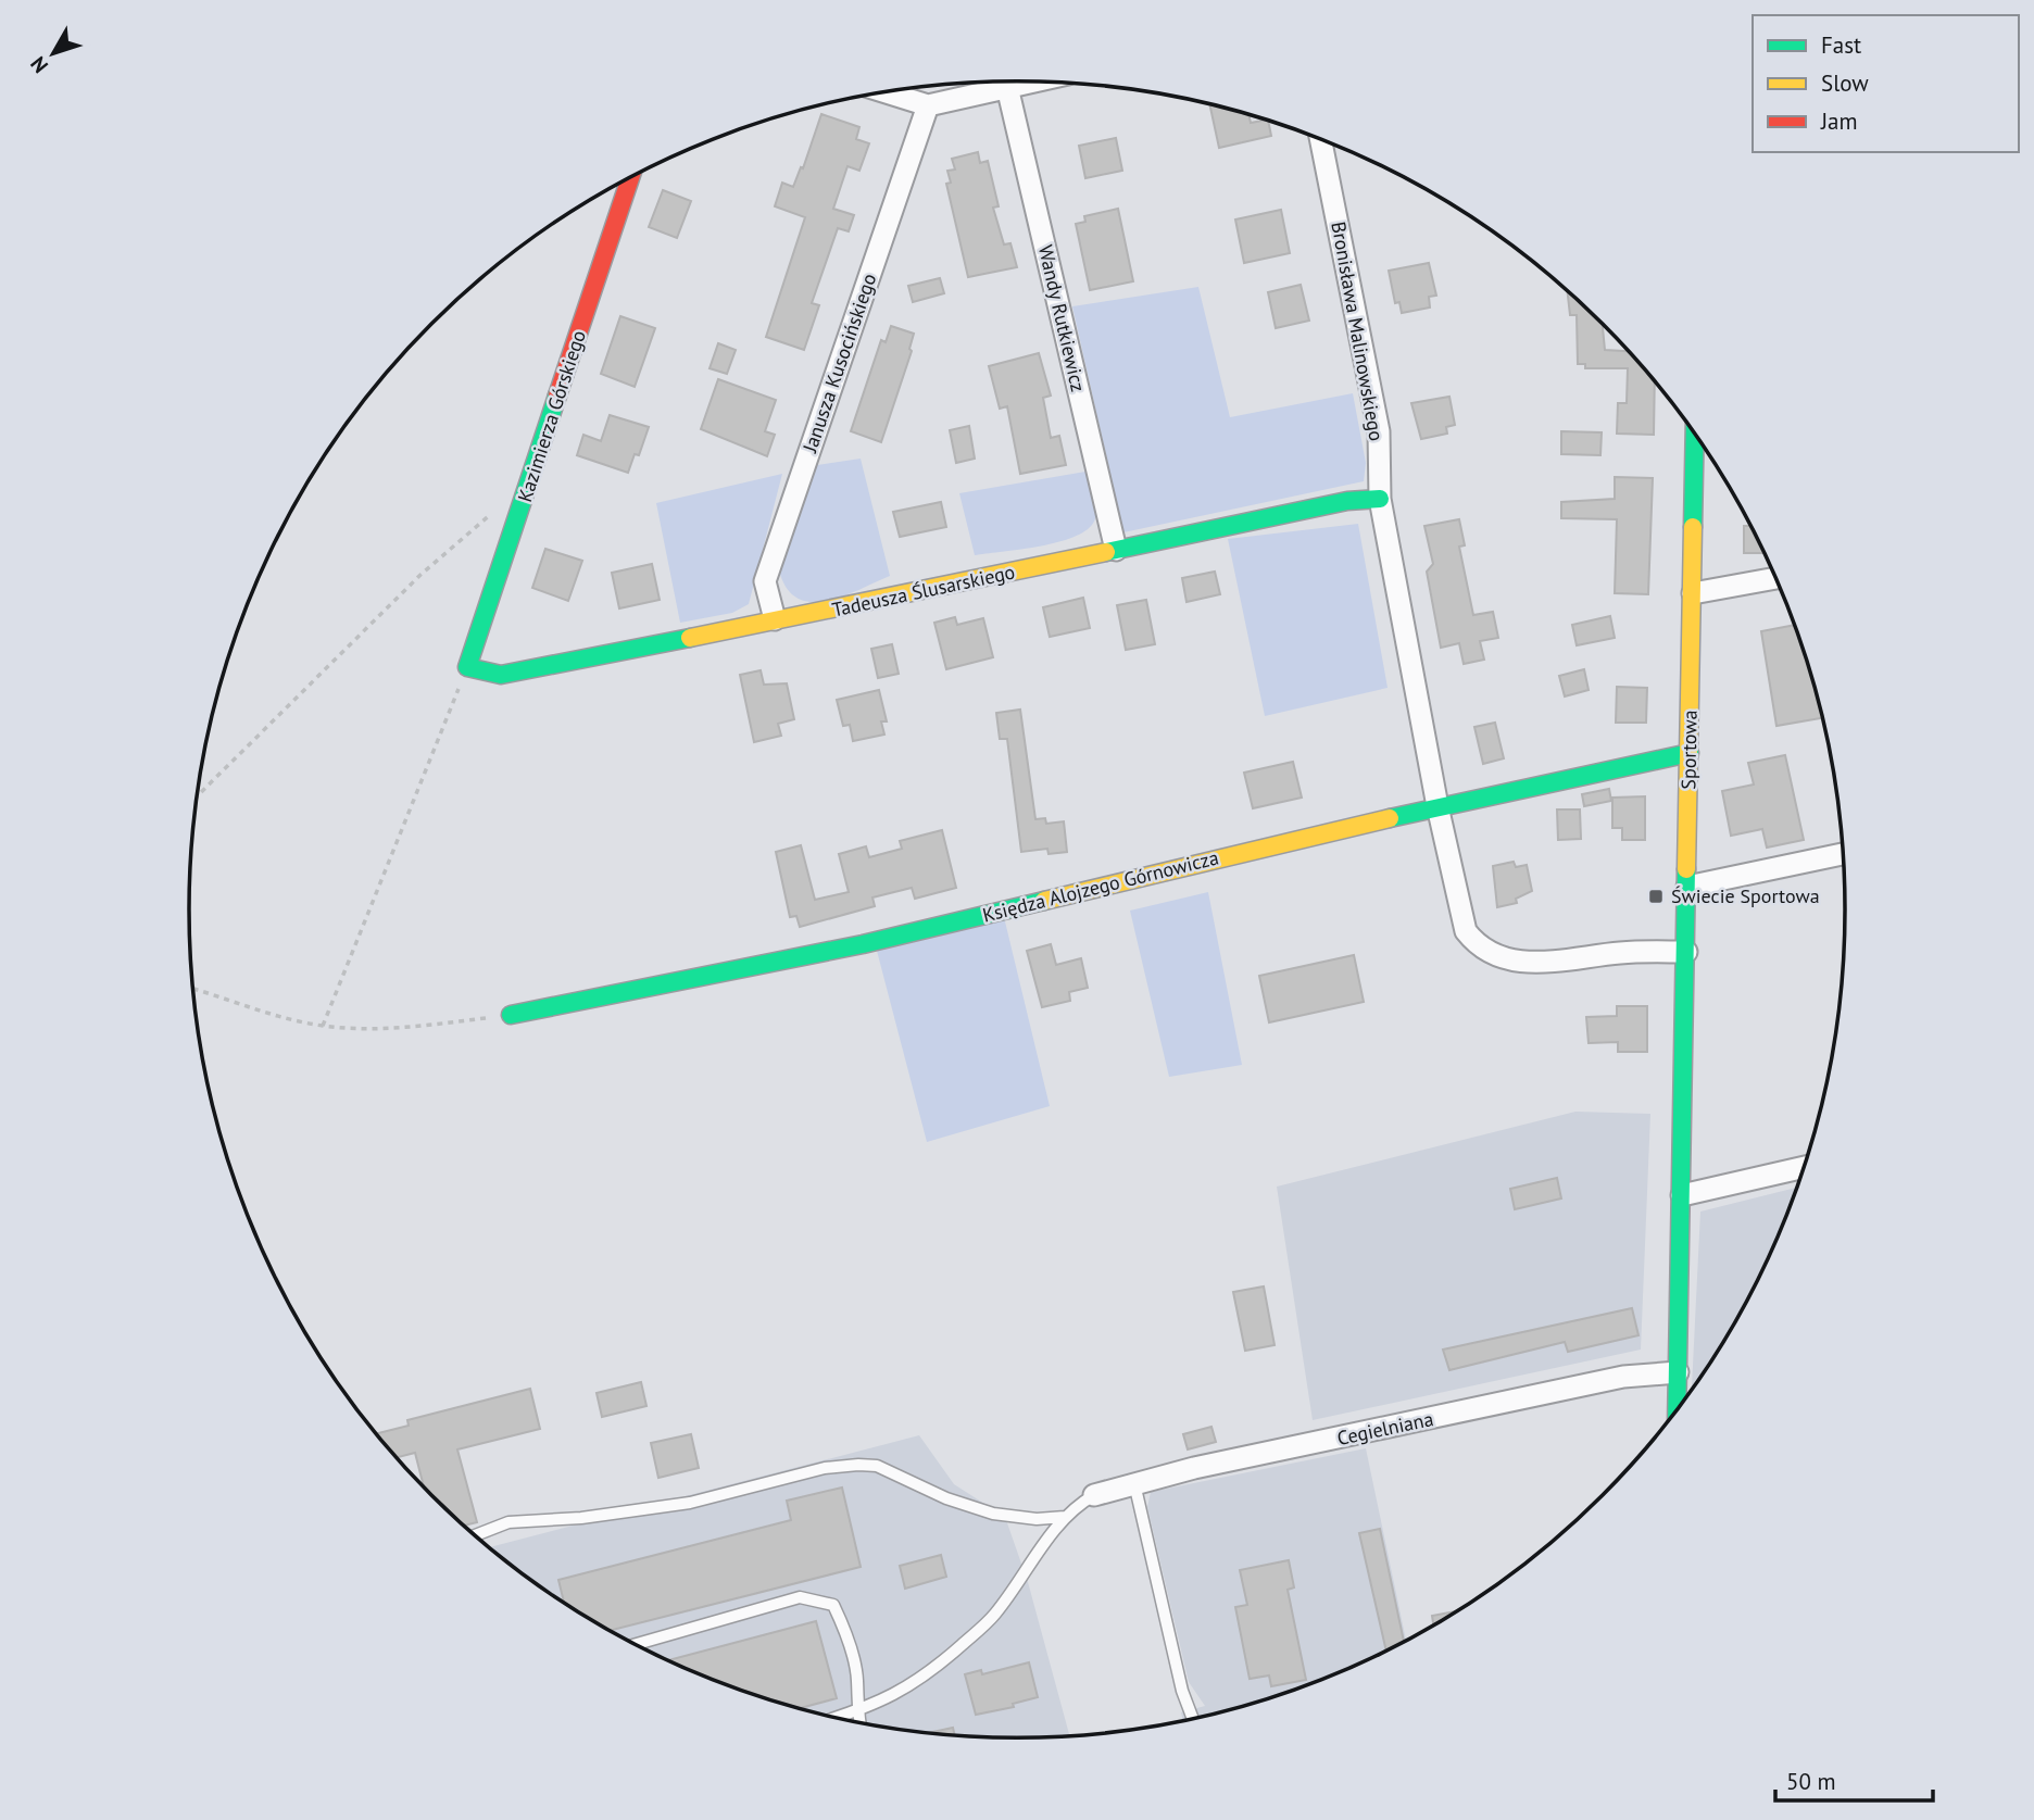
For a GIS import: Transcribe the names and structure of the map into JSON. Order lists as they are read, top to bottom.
{
  "streets": {
    "street": [
      "Wandy Rutkiewicz",
      "Bronisława Malinowskiego",
      "Janusza Kusocińskiego",
      "Kazimierza Górskiego",
      "Tadeusza Ślusarskiego",
      "Sportowa",
      "Księdza Alojzego Górnowicza",
      "Cegielniana"
    ]
  },
  "crossings": [
    ["Wandy Rutkiewicz", "Tadeusza Ślusarskiego"],
    ["Bronisława Malinowskiego", "Tadeusza Ślusarskiego"],
    ["Bronisława Malinowskiego", "Sportowa"],
    ["Bronisława Malinowskiego", "Księdza Alojzego Górnowicza"],
    ["Janusza Kusocińskiego", "Tadeusza Ślusarskiego"],
    ["Kazimierza Górskiego", "Tadeusza Ślusarskiego"],
    ["Sportowa", "Księdza Alojzego Górnowicza"],
    ["Sportowa", "Cegielniana"]
  ],
  "places": {
    "transit": ["Świecie Sportowa"]
  },
  "legend": ["Fast", "Slow", "Jam"],
  "scale_bar": "50 m",
  "north": "bottom left"
}
